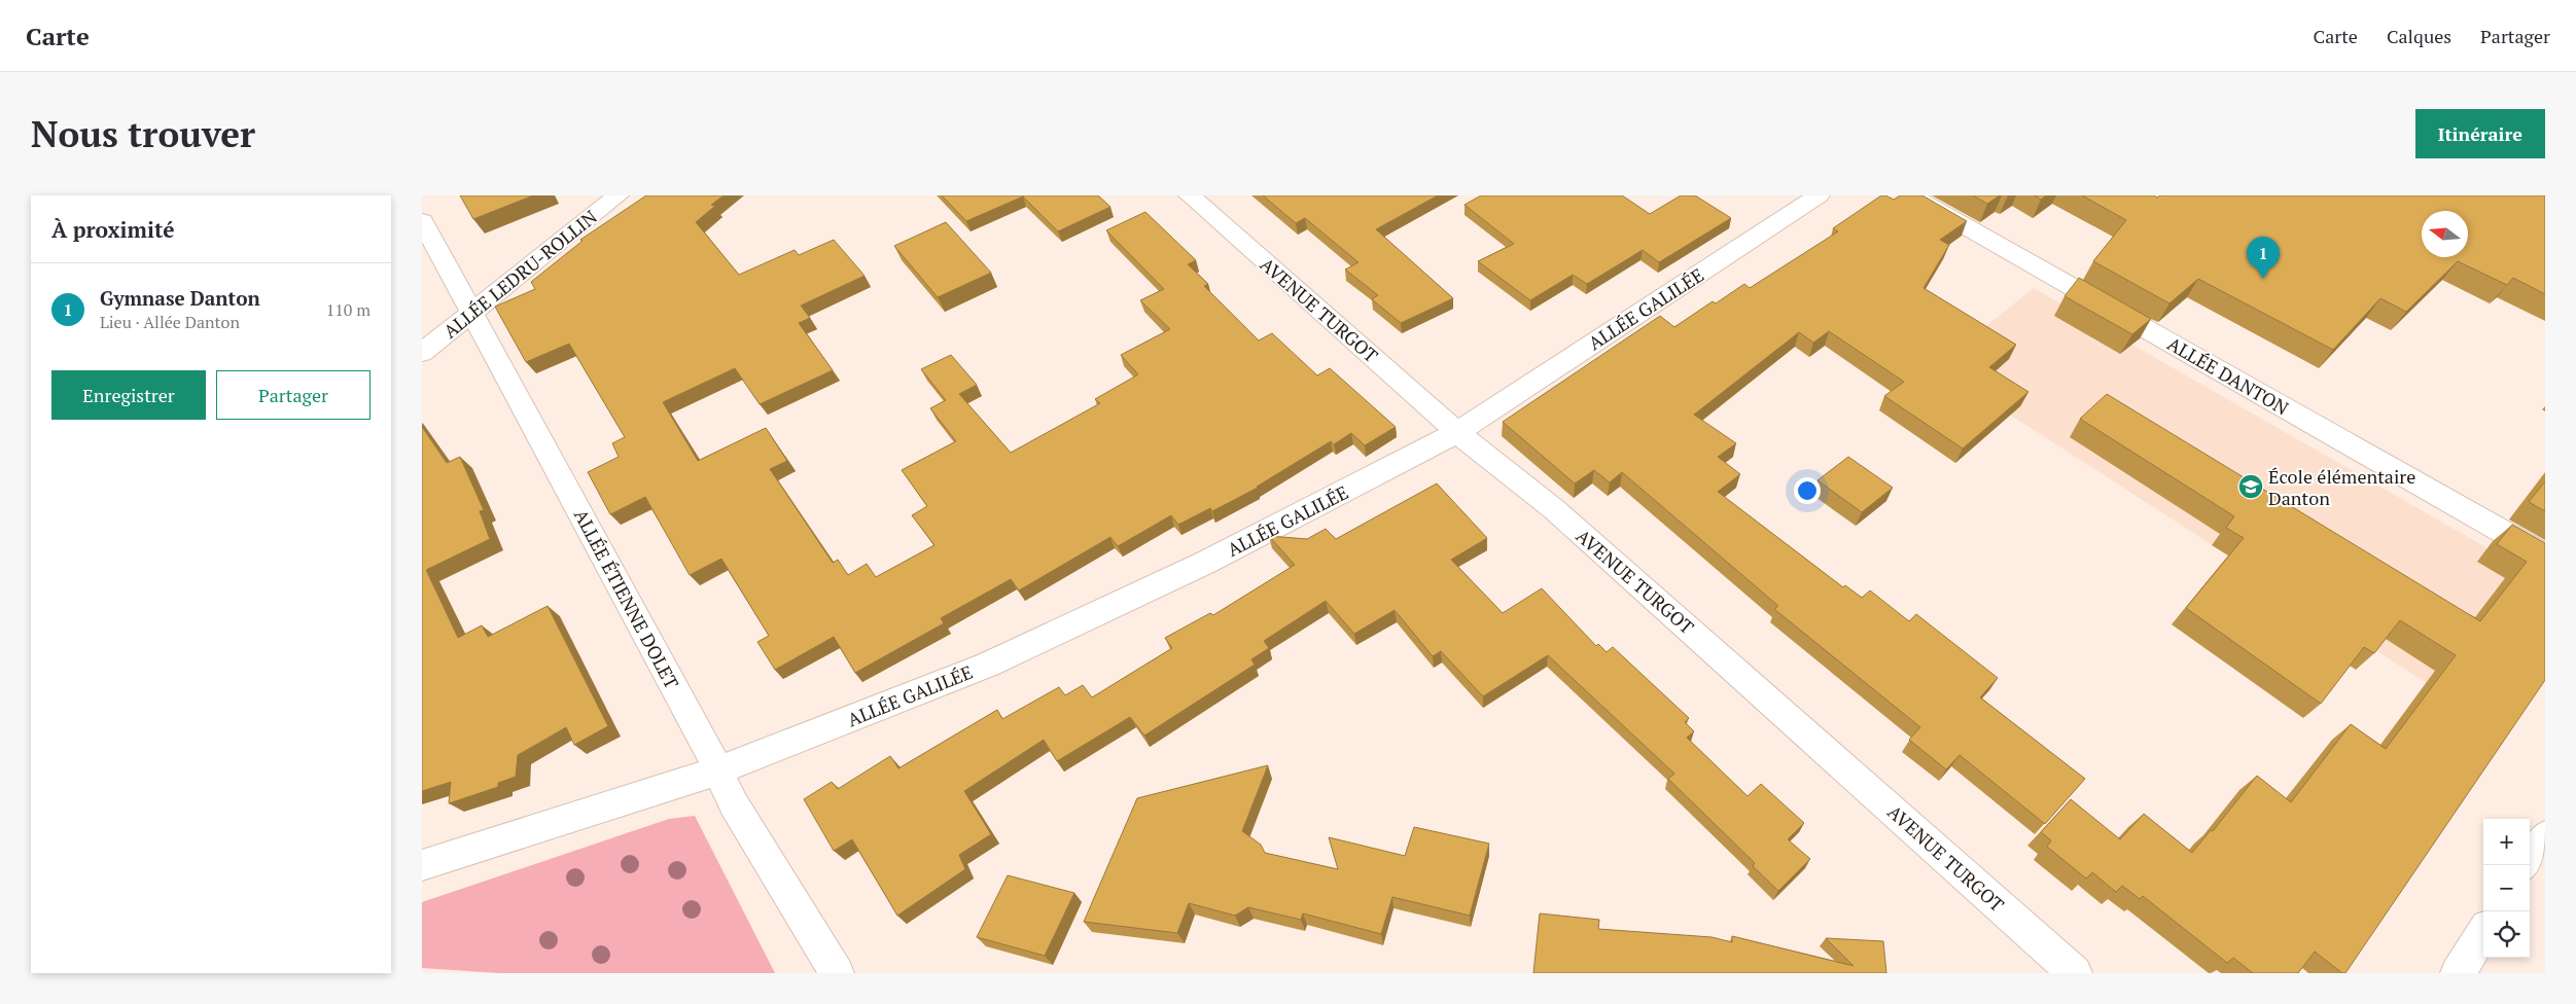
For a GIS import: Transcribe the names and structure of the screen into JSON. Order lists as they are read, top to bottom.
{
  "streets": {
    "street": [
      "ALLÉE LEDRU-ROLLIN",
      "ALLÉE GALILÉE",
      "AVENUE TURGOT",
      "ALLÉE DANTON",
      "ALLÉE ÉTIENNE DOLET"
    ]
  },
  "crossings": [
    ["ALLÉE LEDRU-ROLLIN", "ALLÉE ÉTIENNE DOLET"],
    ["ALLÉE GALILÉE", "AVENUE TURGOT"],
    ["ALLÉE GALILÉE", "ALLÉE ÉTIENNE DOLET"]
  ],
  "places": {
    "school or university": ["École élémentaire Danton"]
  },
  "north": "left",
  "page": {
    "header": "Carte",
    "nav": ["Carte", "Calques", "Partager"],
    "buttons": [
      "Itinéraire",
      ["Enregistrer", "Partager"]
    ],
    "title": "Nous trouver",
    "heading": "À proximité",
    "pins": "1",
    "list": [
      {
        "mark": "1",
        "name": "Gymnase Danton",
        "note": "Lieu · Allée Danton",
        "value": "110 m"
      }
    ],
    "map_buttons": ["+", "−"]
  }
}
